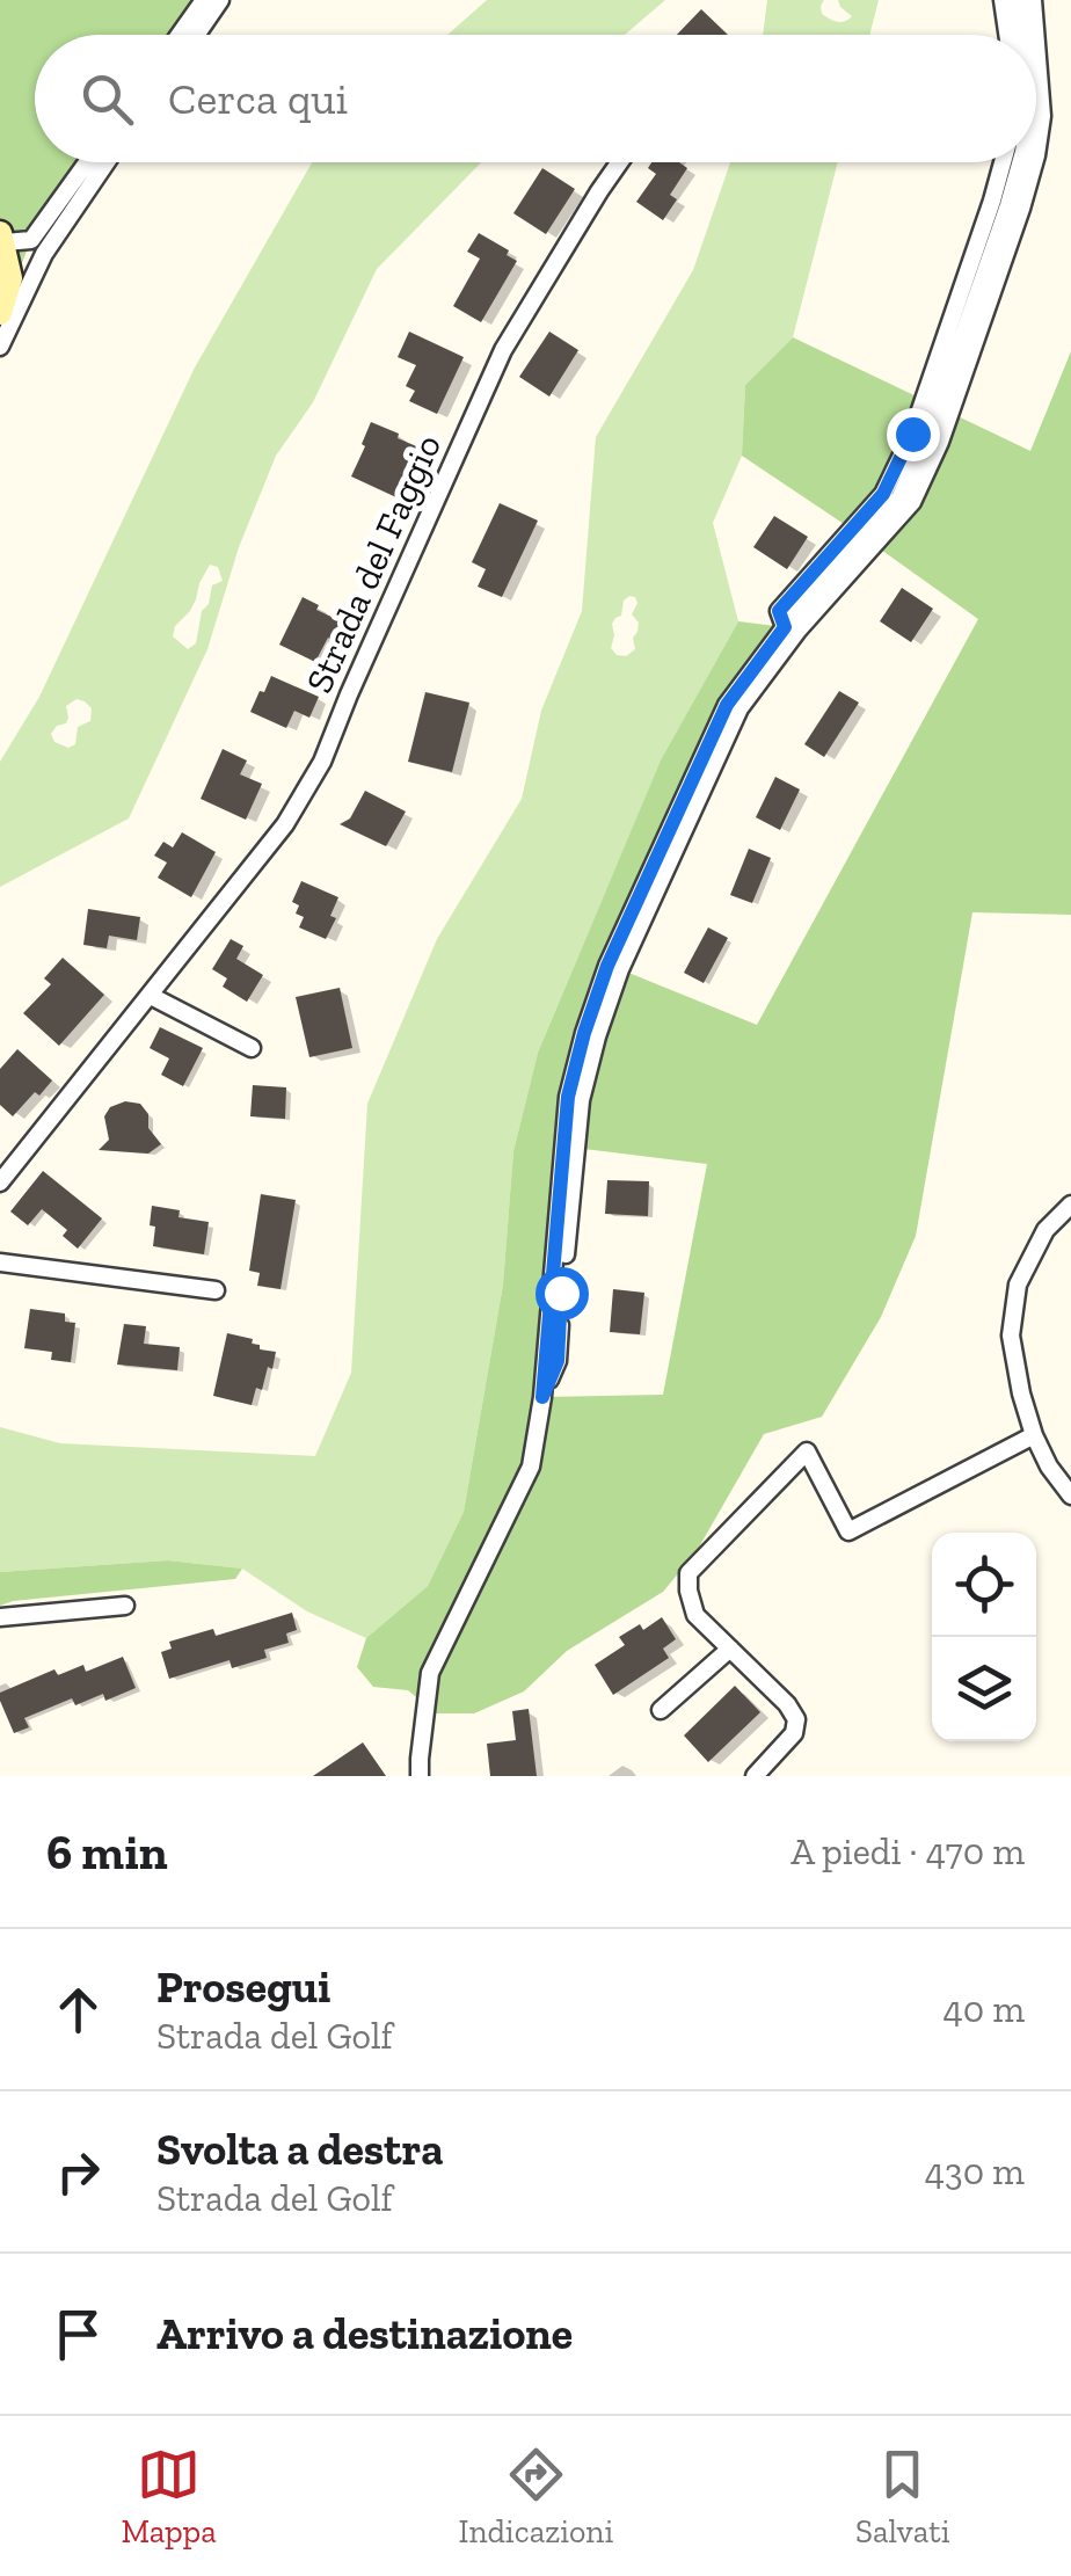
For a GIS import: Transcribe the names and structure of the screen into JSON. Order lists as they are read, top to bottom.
{
  "streets": {
    "street": ["Strada del Faggio"]
  },
  "page": {
    "search": "Cerca qui",
    "heading": ["6 min", "A piedi · 470 m"],
    "list": [
      ["Prosegui", "Strada del Golf", "40 m"],
      ["Svolta a destra", "Strada del Golf", "430 m"],
      "Arrivo a destinazione"
    ],
    "nav": ["Mappa", "Indicazioni", "Salvati"]
  }
}
